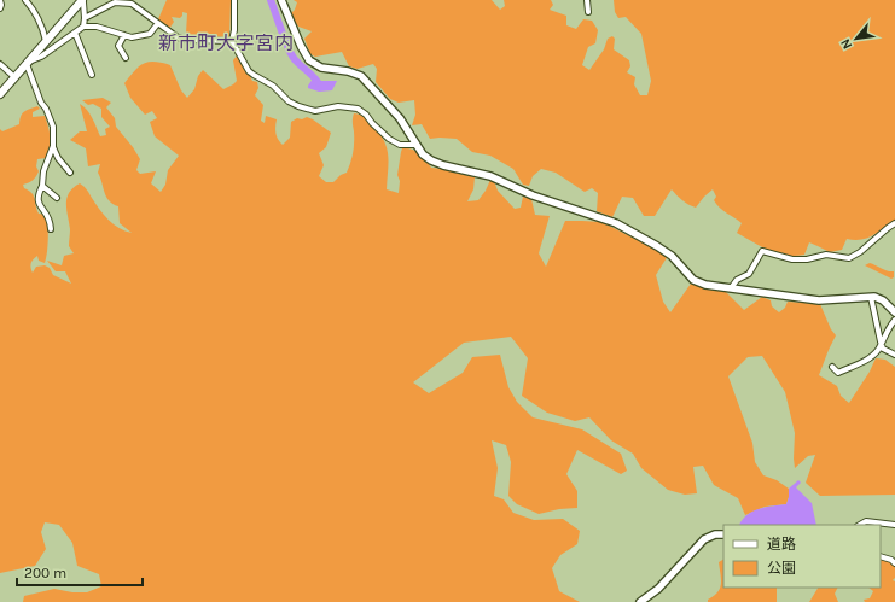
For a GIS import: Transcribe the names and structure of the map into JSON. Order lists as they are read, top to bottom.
{
  "districts": ["新市町大字宮内"],
  "legend": ["道路", "公園"],
  "scale_bar": "200 m",
  "north": "bottom left"
}
